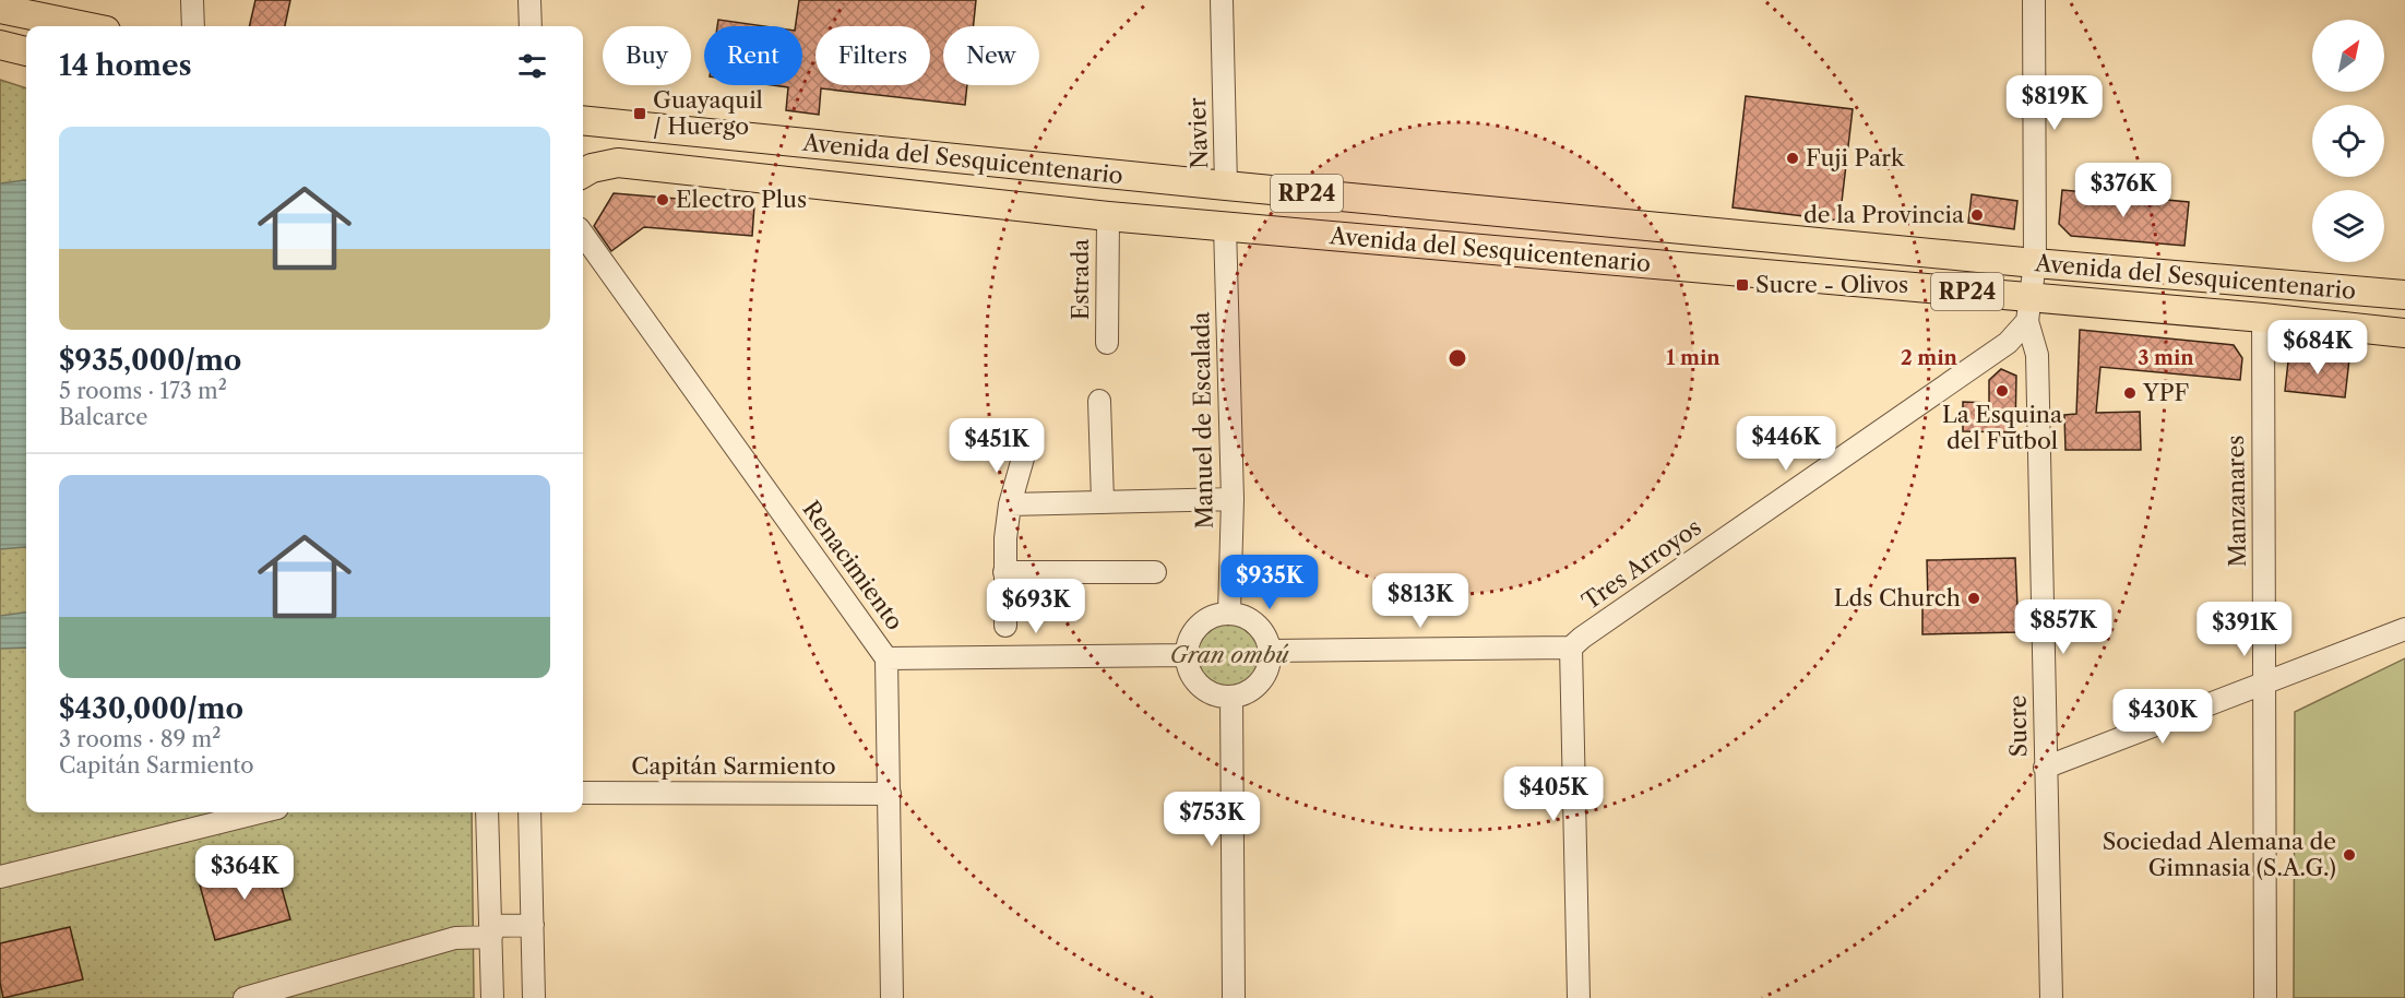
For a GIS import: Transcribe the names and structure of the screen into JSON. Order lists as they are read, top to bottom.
{
  "streets": {
    "main road": ["Avenida del Sesquicentenario", "RP24"],
    "street": [
      "Navier",
      "Estrada",
      "Manuel de Escalada",
      "Manzanares",
      "Tres Arroyos",
      "Renacimiento",
      "Sucre",
      "Capitán Sarmiento"
    ]
  },
  "crossings": [
    ["Navier", "Avenida del Sesquicentenario"],
    ["Avenida del Sesquicentenario", "Estrada"],
    ["Avenida del Sesquicentenario", "Manuel de Escalada"],
    ["Avenida del Sesquicentenario", "Manzanares"],
    ["Avenida del Sesquicentenario", "Tres Arroyos"],
    ["Avenida del Sesquicentenario", "Sucre"],
    ["Tres Arroyos", "Sucre"],
    ["Renacimiento", "Capitán Sarmiento"]
  ],
  "parks": ["Gran ombú"],
  "places": {
    "transit": ["Guayaquil / Huergo", "Sucre - Olivos"],
    "other": [
      "Fuji Park",
      "Electro Plus",
      "de la Provincia",
      "La Esquina del Futbol",
      "YPF",
      "Lds Church",
      "Sociedad Alemana de Gimnasia (S.A.G.)"
    ]
  },
  "north": "top right",
  "page": {
    "chip": [
      "Buy",
      "Rent",
      "Filters",
      "New"
    ],
    "heading": "14 homes",
    "price": [
      "$819K",
      "$376K",
      "$684K",
      "$446K",
      "$451K",
      "$935K",
      "$813K",
      "$693K",
      "$857K",
      "$391K",
      "$430K",
      "$405K",
      "$753K",
      "$364K"
    ],
    "list": [
      {
        "name": "$935,000/mo",
        "note": "5 rooms · 173 m² · Balcarce"
      },
      {
        "name": "$430,000/mo",
        "note": "3 rooms · 89 m² · Capitán Sarmiento"
      }
    ]
  },
  "rings": ["1 min", "2 min", "3 min"]
}
